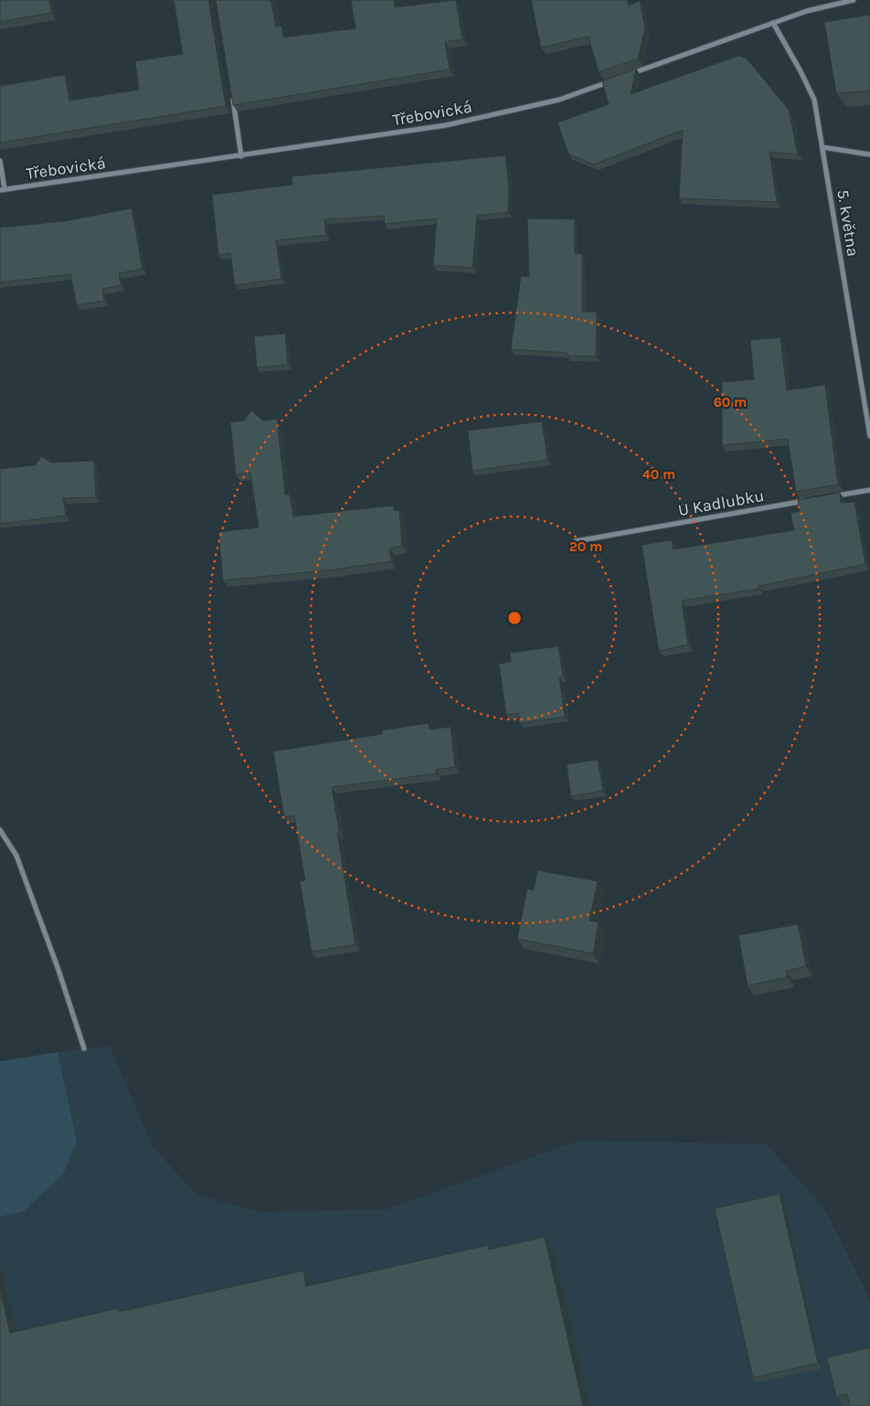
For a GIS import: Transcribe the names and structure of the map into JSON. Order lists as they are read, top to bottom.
{
  "streets": {
    "street": ["Třebovická", "5. května", "U Kadlubku"]
  },
  "rings": ["60 m", "40 m", "20 m"]
}
